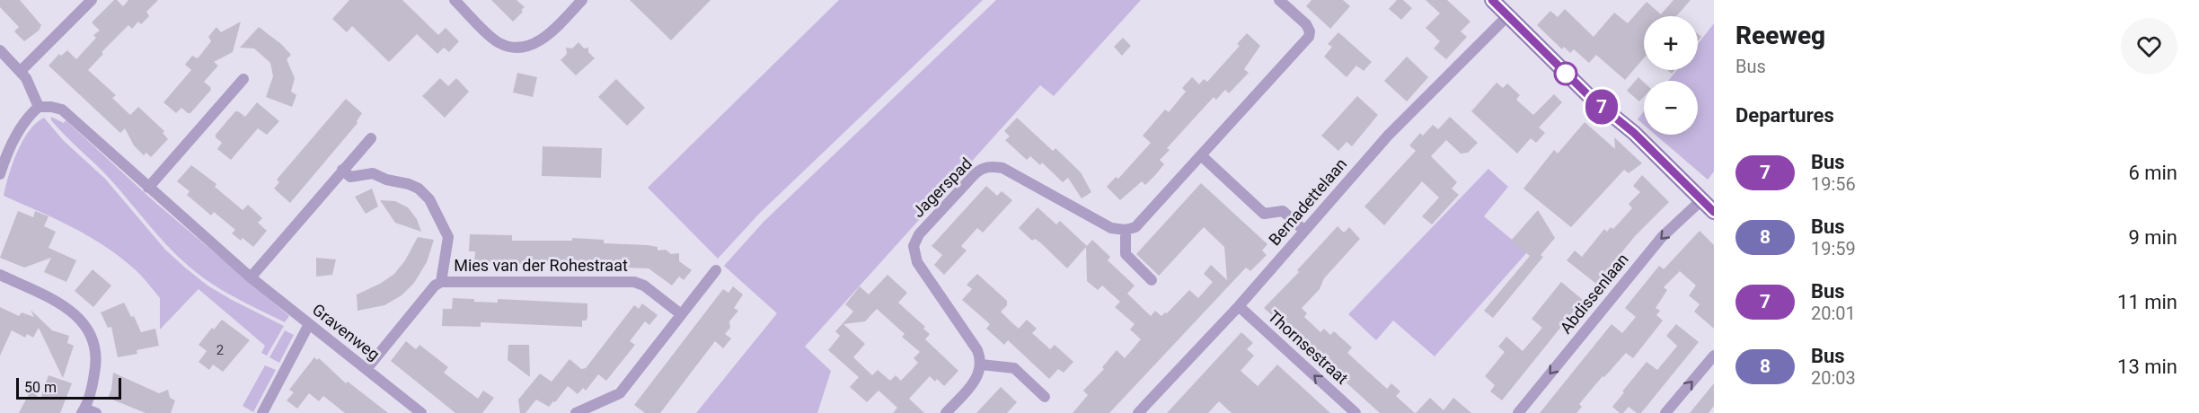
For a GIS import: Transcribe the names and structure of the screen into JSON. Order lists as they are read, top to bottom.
{
  "streets": {
    "street": [
      "Jagerspad",
      "Bernadettelaan",
      "Mies van der Rohestraat",
      "Abdissenlaan",
      "Gravenweg",
      "Thornsestraat"
    ]
  },
  "crossings": [
    ["Bernadettelaan", "Thornsestraat"],
    ["Mies van der Rohestraat", "Gravenweg"]
  ],
  "one_way": ["Abdissenlaan", "Thornsestraat"],
  "lines": ["bus line 7"],
  "house_numbers": ["2"],
  "scale_bar": "50 m",
  "page": {
    "on_map": "7",
    "heading": [
      ["Reeweg", "Bus"],
      "Departures"
    ],
    "map_buttons": ["+", "−"],
    "list": [
      {
        "mark": "7",
        "name": "Bus",
        "note": "19:56",
        "value": "6 min"
      },
      {
        "mark": "8",
        "name": "Bus",
        "note": "19:59",
        "value": "9 min"
      },
      {
        "mark": "7",
        "name": "Bus",
        "note": "20:01",
        "value": "11 min"
      },
      {
        "mark": "8",
        "name": "Bus",
        "note": "20:03",
        "value": "13 min"
      }
    ],
    "scale": "50 m"
  }
}
